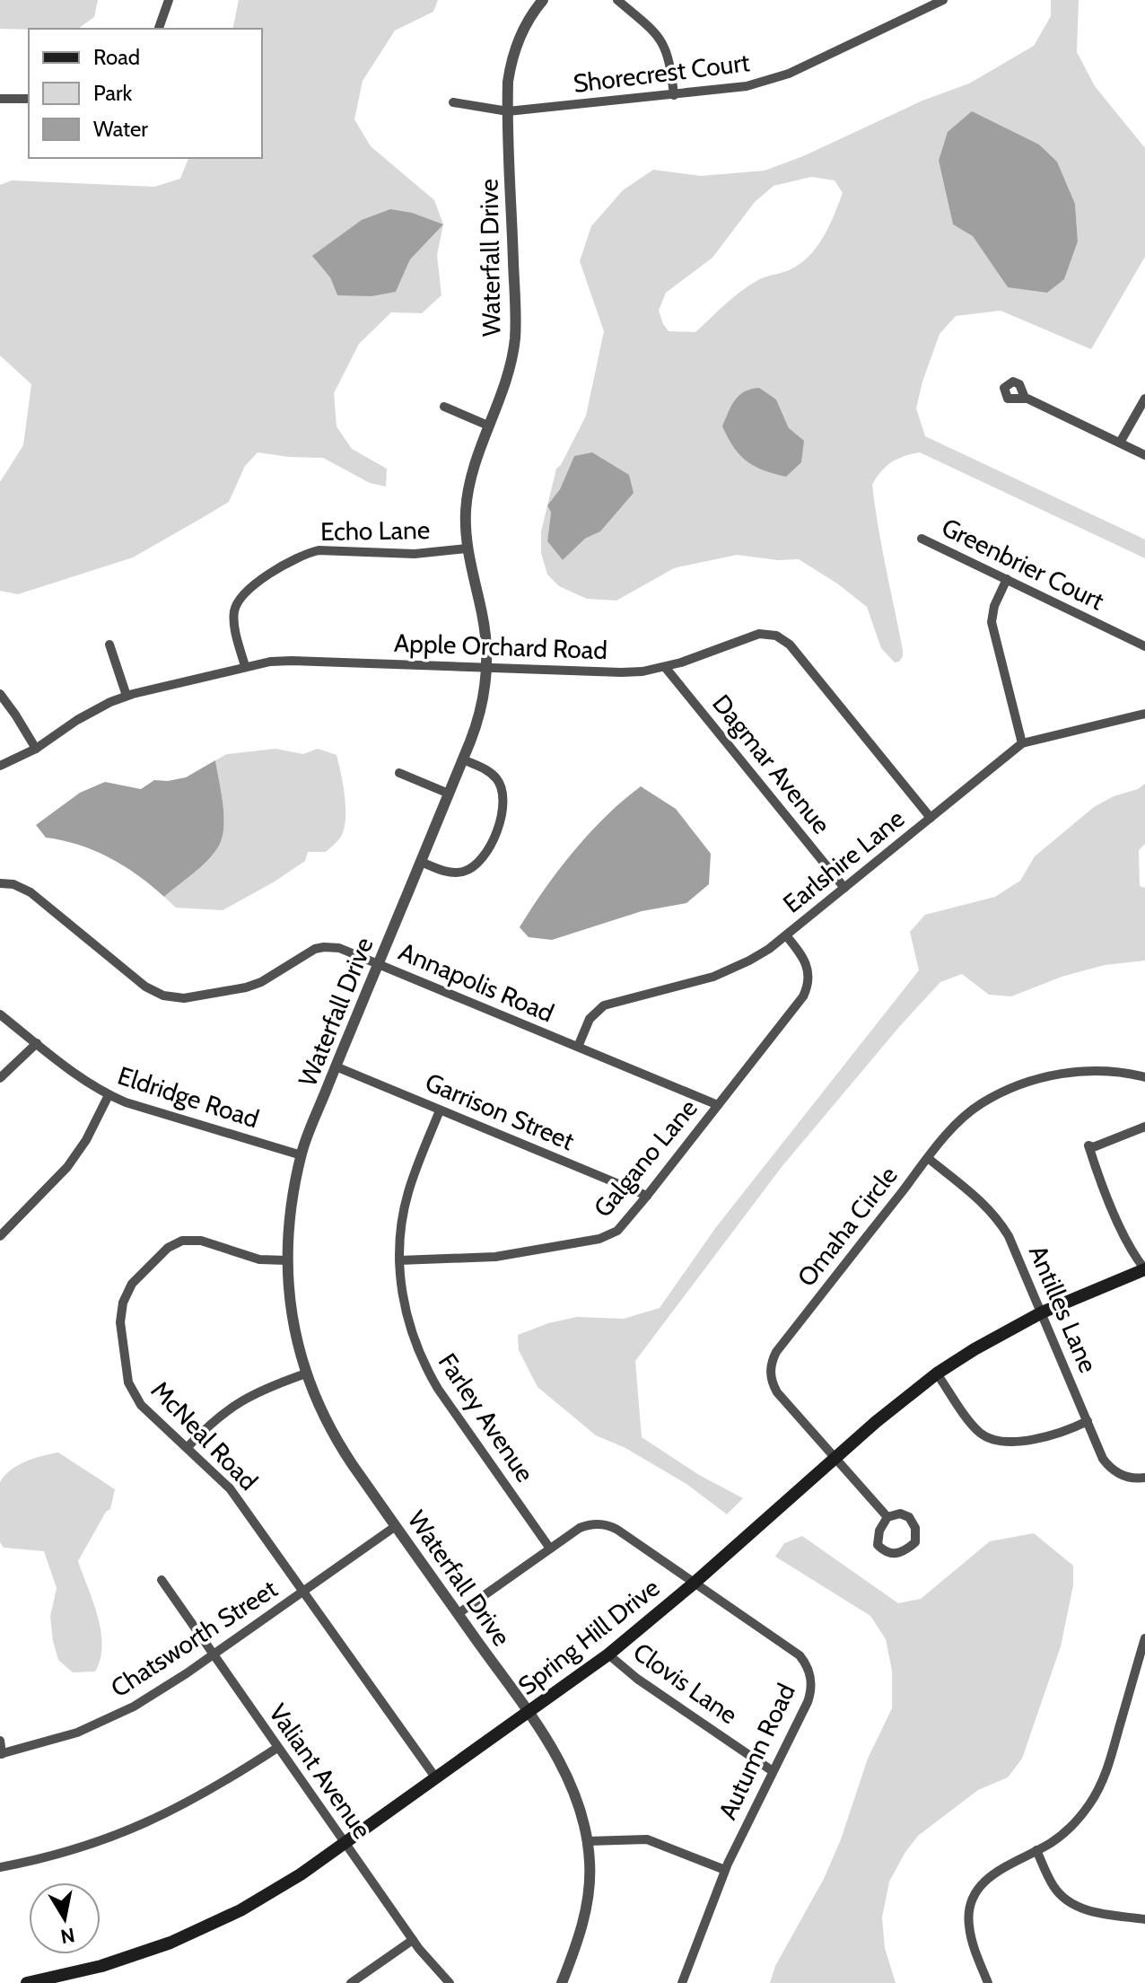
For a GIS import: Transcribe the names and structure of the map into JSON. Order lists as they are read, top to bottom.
{
  "streets": {
    "main road": ["Spring Hill Drive"],
    "street": [
      "Shorecrest Court",
      "Waterfall Drive",
      "Echo Lane",
      "Greenbrier Court",
      "Apple Orchard Road",
      "Dagmar Avenue",
      "Earlshire Lane",
      "Annapolis Road",
      "Eldridge Road",
      "Garrison Street",
      "Galgano Lane",
      "Omaha Circle",
      "Antilles Lane",
      "Farley Avenue",
      "McNeal Road",
      "Chatsworth Street",
      "Clovis Lane",
      "Autumn Road",
      "Valiant Avenue"
    ]
  },
  "crossings": [
    ["Shorecrest Court", "Waterfall Drive"],
    ["Waterfall Drive", "Echo Lane"],
    ["Waterfall Drive", "Apple Orchard Road"],
    ["Waterfall Drive", "Annapolis Road"],
    ["Waterfall Drive", "Eldridge Road"],
    ["Waterfall Drive", "Garrison Street"],
    ["Waterfall Drive", "McNeal Road"],
    ["Waterfall Drive", "Spring Hill Drive"],
    ["Waterfall Drive", "Chatsworth Street"],
    ["Echo Lane", "Apple Orchard Road"],
    ["Apple Orchard Road", "Dagmar Avenue"],
    ["Apple Orchard Road", "Earlshire Lane"],
    ["Dagmar Avenue", "Earlshire Lane"],
    ["Earlshire Lane", "Annapolis Road"],
    ["Earlshire Lane", "Galgano Lane"],
    ["Annapolis Road", "Galgano Lane"],
    ["Garrison Street", "Galgano Lane"],
    ["Garrison Street", "Farley Avenue"],
    ["Galgano Lane", "Farley Avenue"],
    ["Omaha Circle", "Antilles Lane"],
    ["Omaha Circle", "Spring Hill Drive"],
    ["Antilles Lane", "Spring Hill Drive"],
    ["Farley Avenue", "Autumn Road"],
    ["McNeal Road", "Spring Hill Drive"],
    ["McNeal Road", "Chatsworth Street"],
    ["Spring Hill Drive", "Clovis Lane"],
    ["Spring Hill Drive", "Autumn Road"],
    ["Spring Hill Drive", "Valiant Avenue"],
    ["Chatsworth Street", "Valiant Avenue"],
    ["Clovis Lane", "Autumn Road"]
  ],
  "legend": ["Road", "Park", "Water"],
  "north": "bottom"
}
